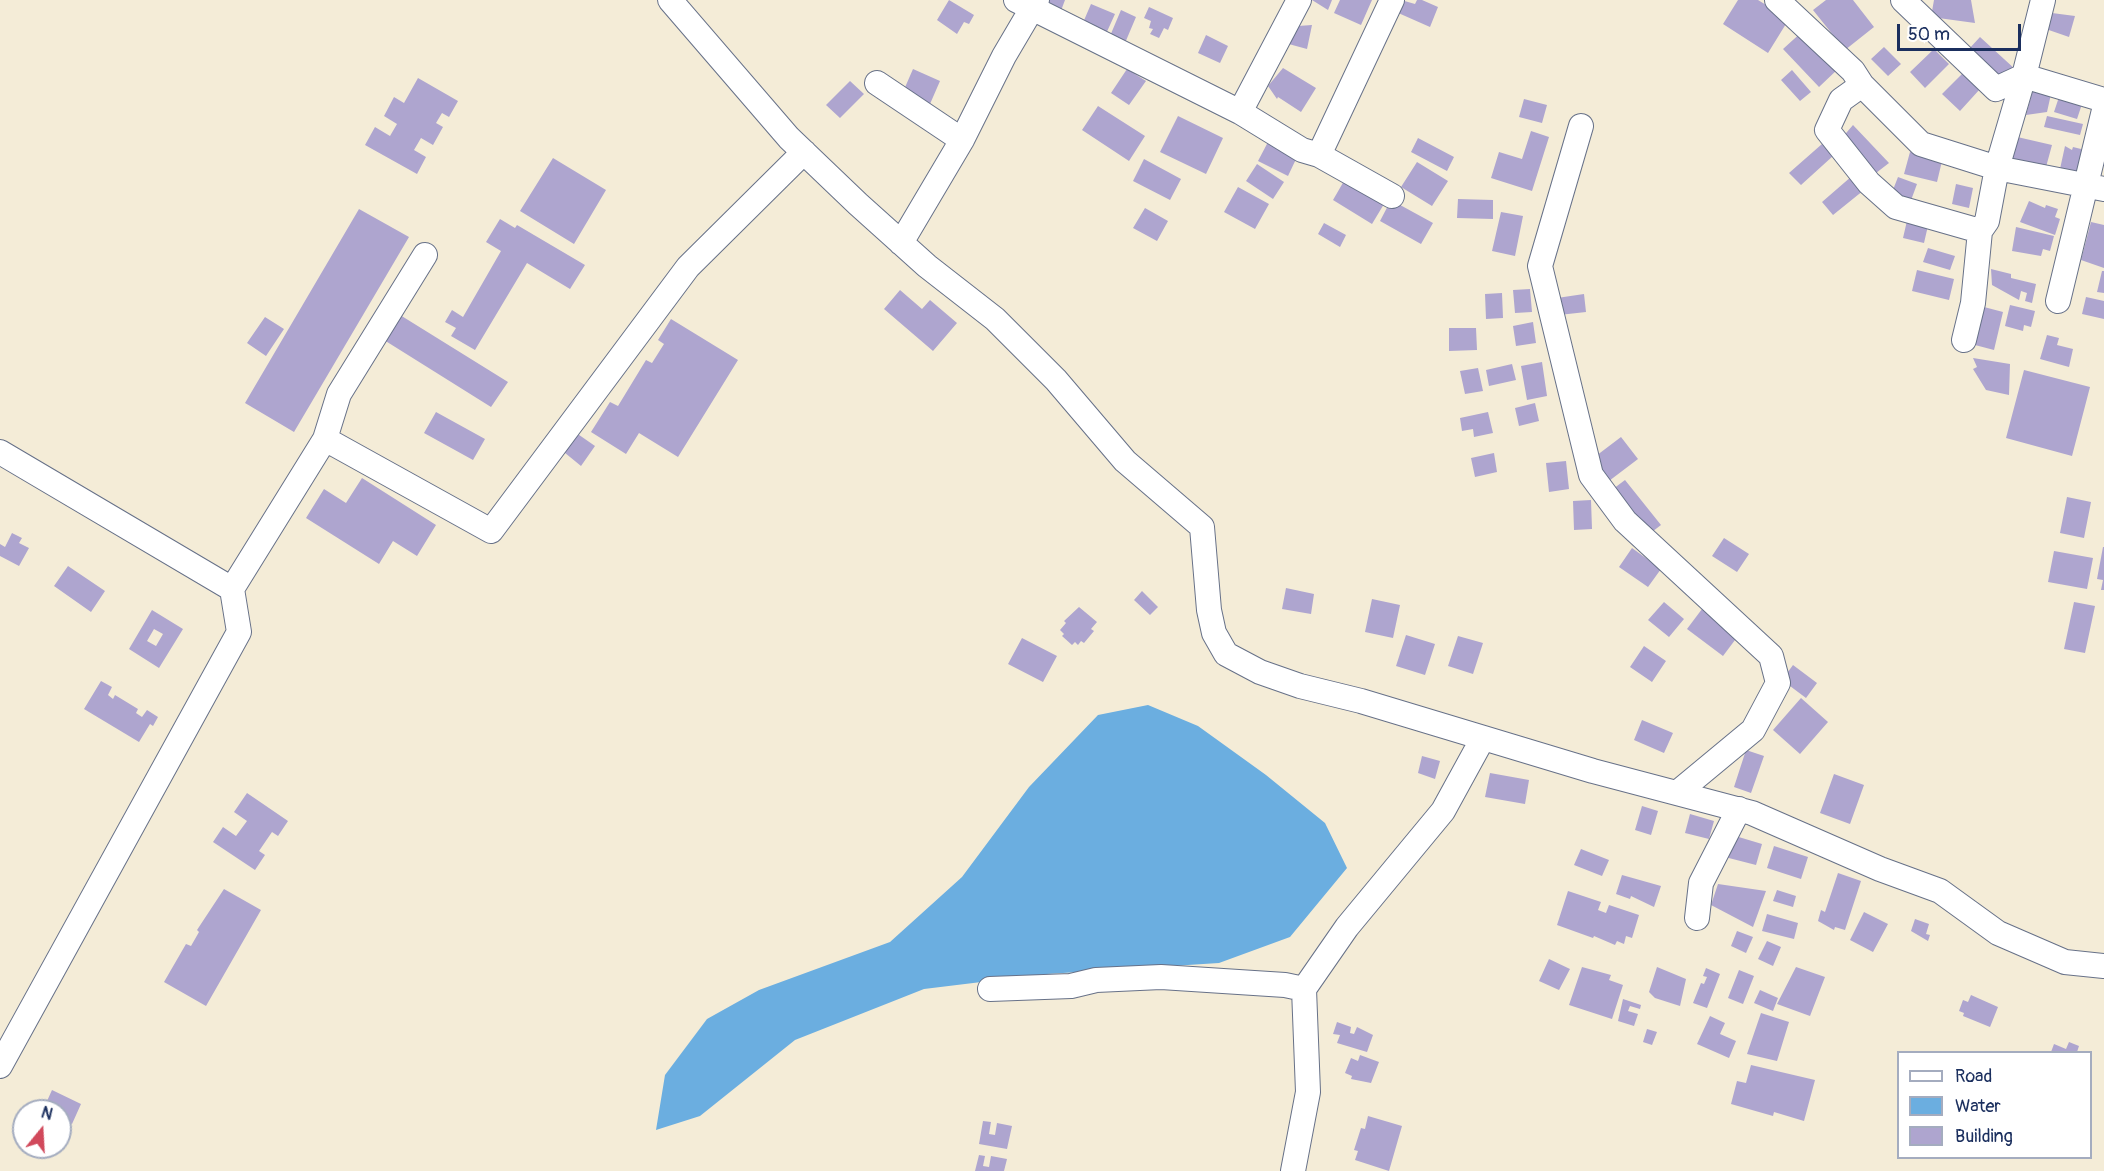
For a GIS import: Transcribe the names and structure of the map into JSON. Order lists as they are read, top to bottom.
{
  "legend": ["Road", "Water", "Building"],
  "scale_bar": "50 m",
  "north": "top"
}
